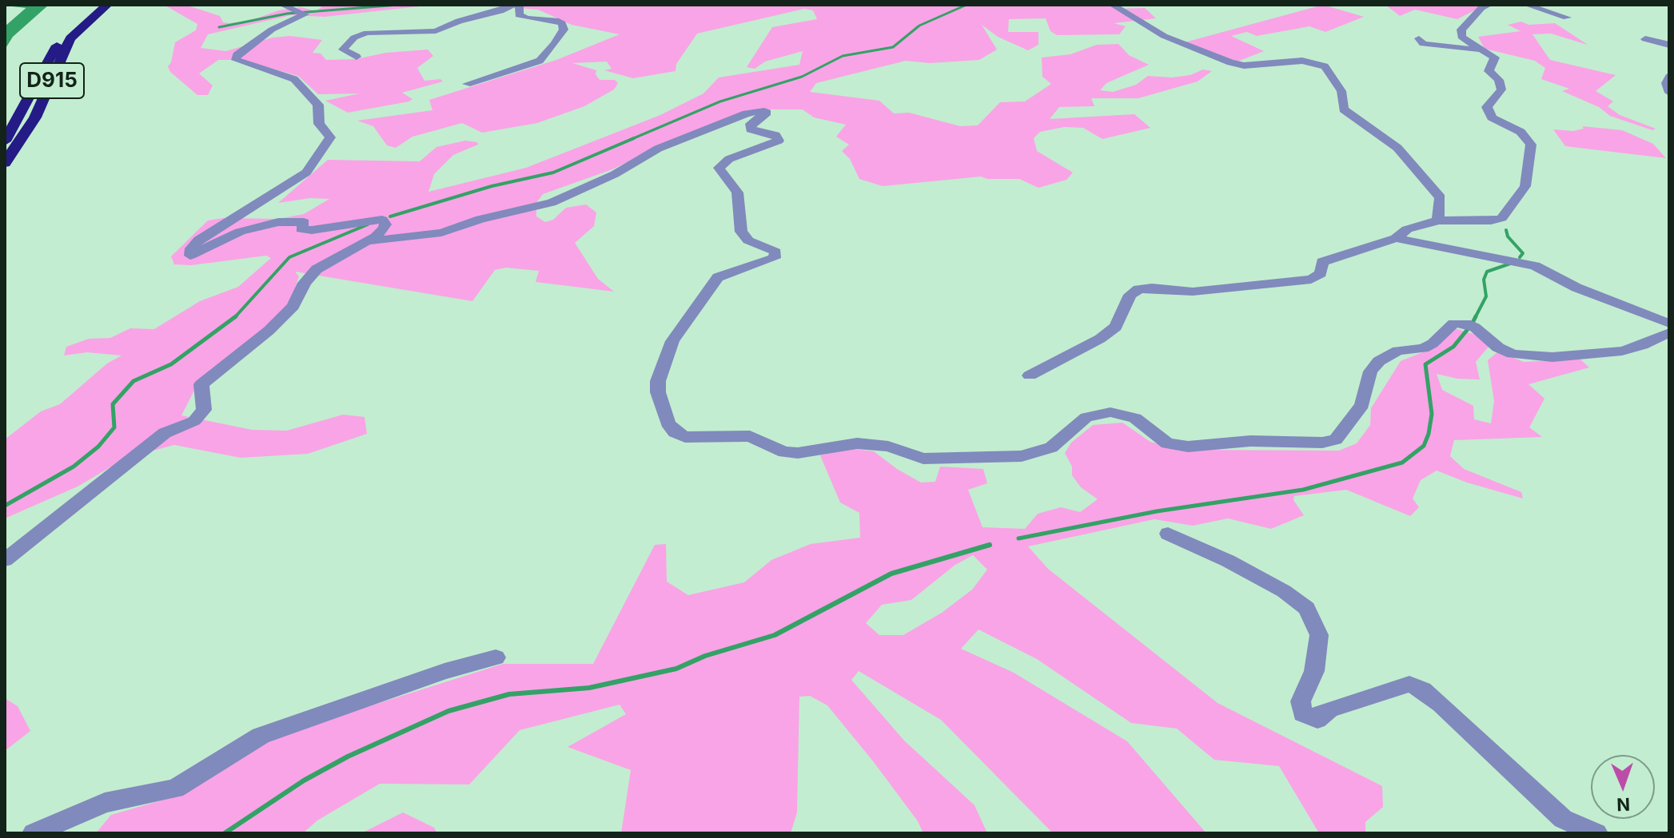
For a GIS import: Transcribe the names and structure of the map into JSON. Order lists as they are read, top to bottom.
{
  "streets": {
    "highway": ["D915"]
  },
  "north": "bottom"
}
